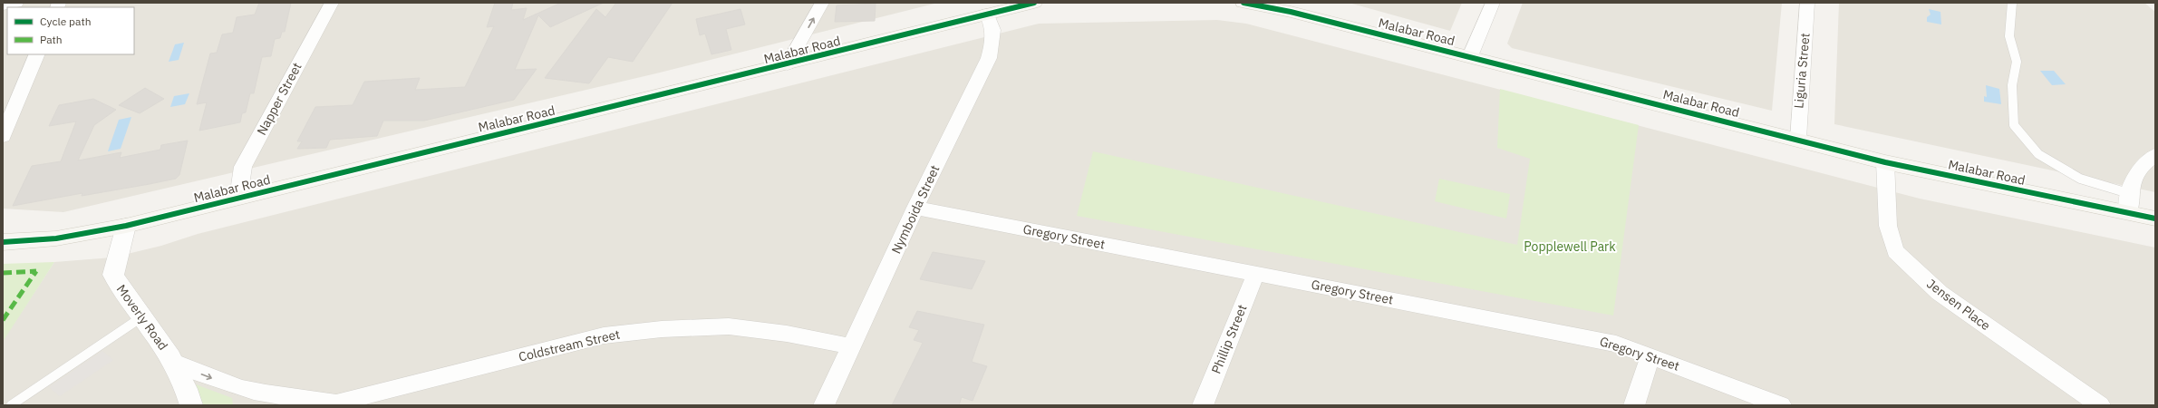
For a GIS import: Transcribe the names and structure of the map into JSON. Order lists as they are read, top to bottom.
{
  "streets": {
    "main road": ["Malabar Road"],
    "street": [
      "Liguria Street",
      "Napper Street",
      "Nymboida Street",
      "Gregory Street",
      "Jensen Place",
      "Moverly Road",
      "Phillip Street",
      "Coldstream Street"
    ]
  },
  "crossings": [
    ["Malabar Road", "Liguria Street"],
    ["Malabar Road", "Napper Street"],
    ["Malabar Road", "Nymboida Street"],
    ["Malabar Road", "Jensen Place"],
    ["Malabar Road", "Moverly Road"],
    ["Nymboida Street", "Gregory Street"],
    ["Nymboida Street", "Coldstream Street"],
    ["Gregory Street", "Phillip Street"],
    ["Moverly Road", "Coldstream Street"]
  ],
  "parks": ["Popplewell Park"],
  "legend": ["Cycle path", "Path"]
}
